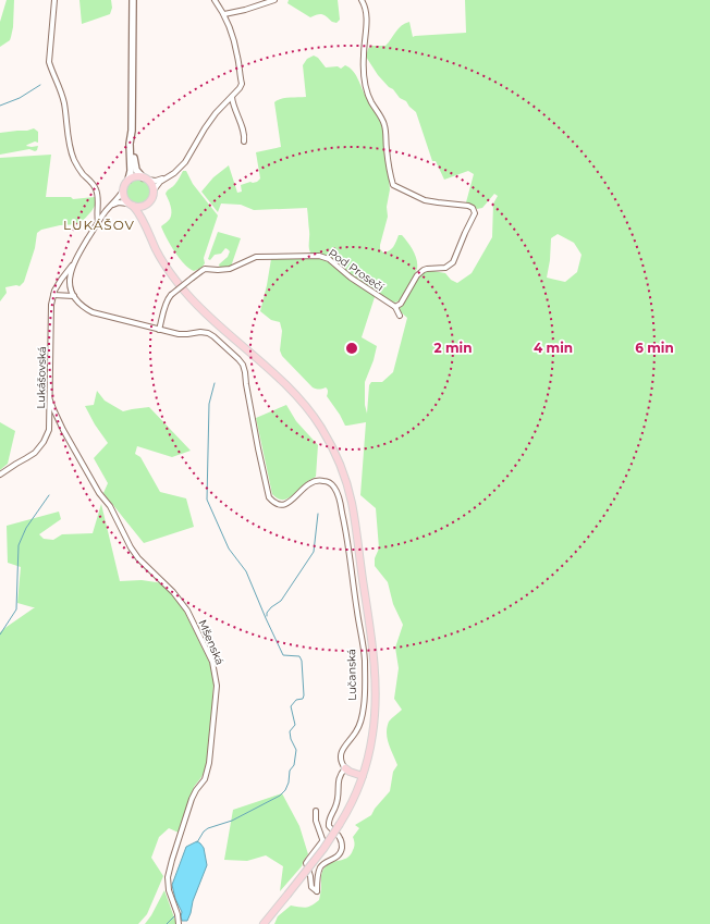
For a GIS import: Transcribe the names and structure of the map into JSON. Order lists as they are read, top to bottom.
{
  "streets": {
    "street": [
      "Pod Prosečí",
      "Lukášovská",
      "Mšenská",
      "Lučanská"
    ]
  },
  "crossings": [
    ["Pod Prosečí", "Lučanská"],
    ["Lukášovská", "Mšenská"]
  ],
  "districts": ["LUKÁŠOV"],
  "rings": ["2 min", "4 min", "6 min"]
}
